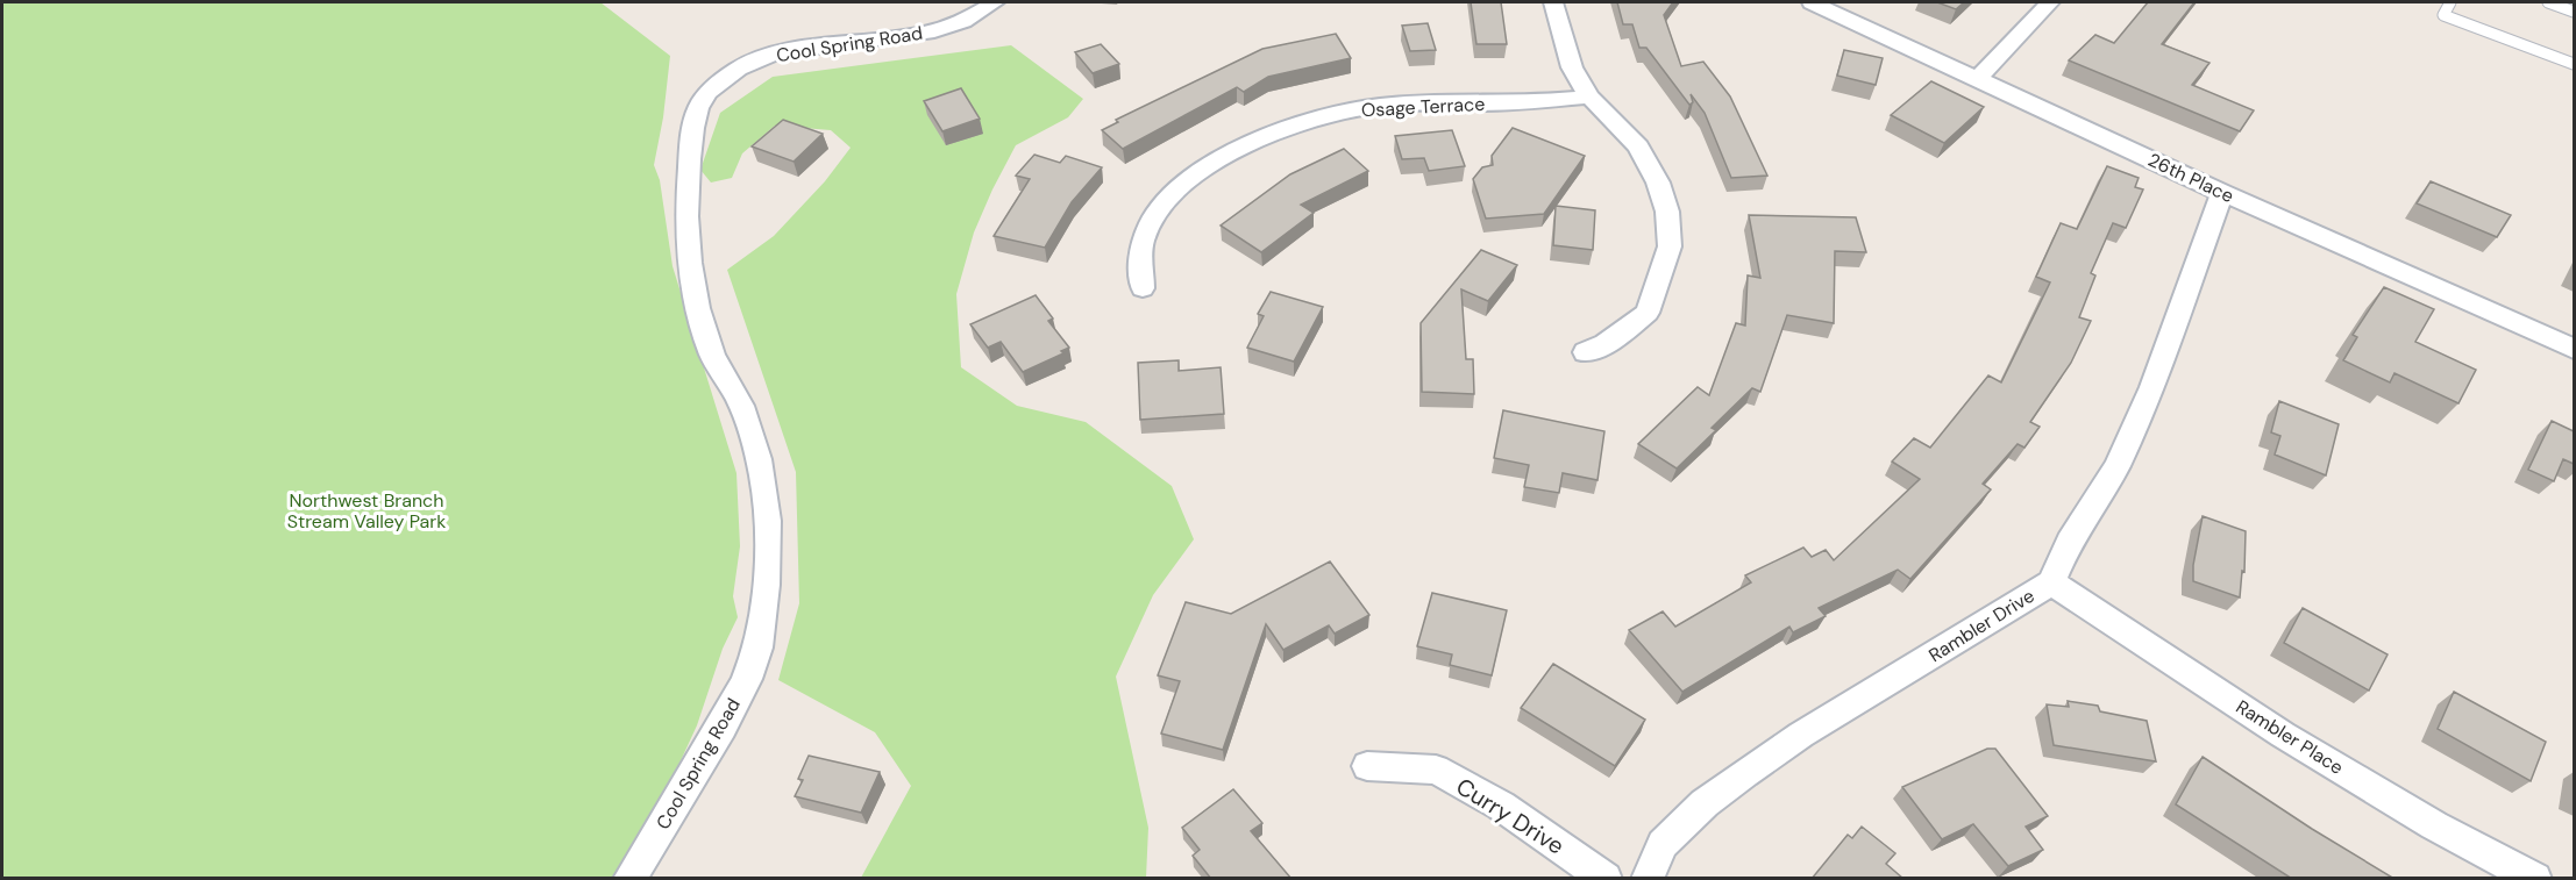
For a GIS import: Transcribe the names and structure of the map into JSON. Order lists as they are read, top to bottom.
{
  "streets": {
    "street": [
      "Cool Spring Road",
      "Osage Terrace",
      "26th Place",
      "Rambler Drive",
      "Rambler Place",
      "Curry Drive"
    ]
  },
  "crossings": [
    ["26th Place", "Rambler Drive"],
    ["Rambler Drive", "Rambler Place"]
  ],
  "parks": ["Northwest Branch Stream Valley Park"]
}
